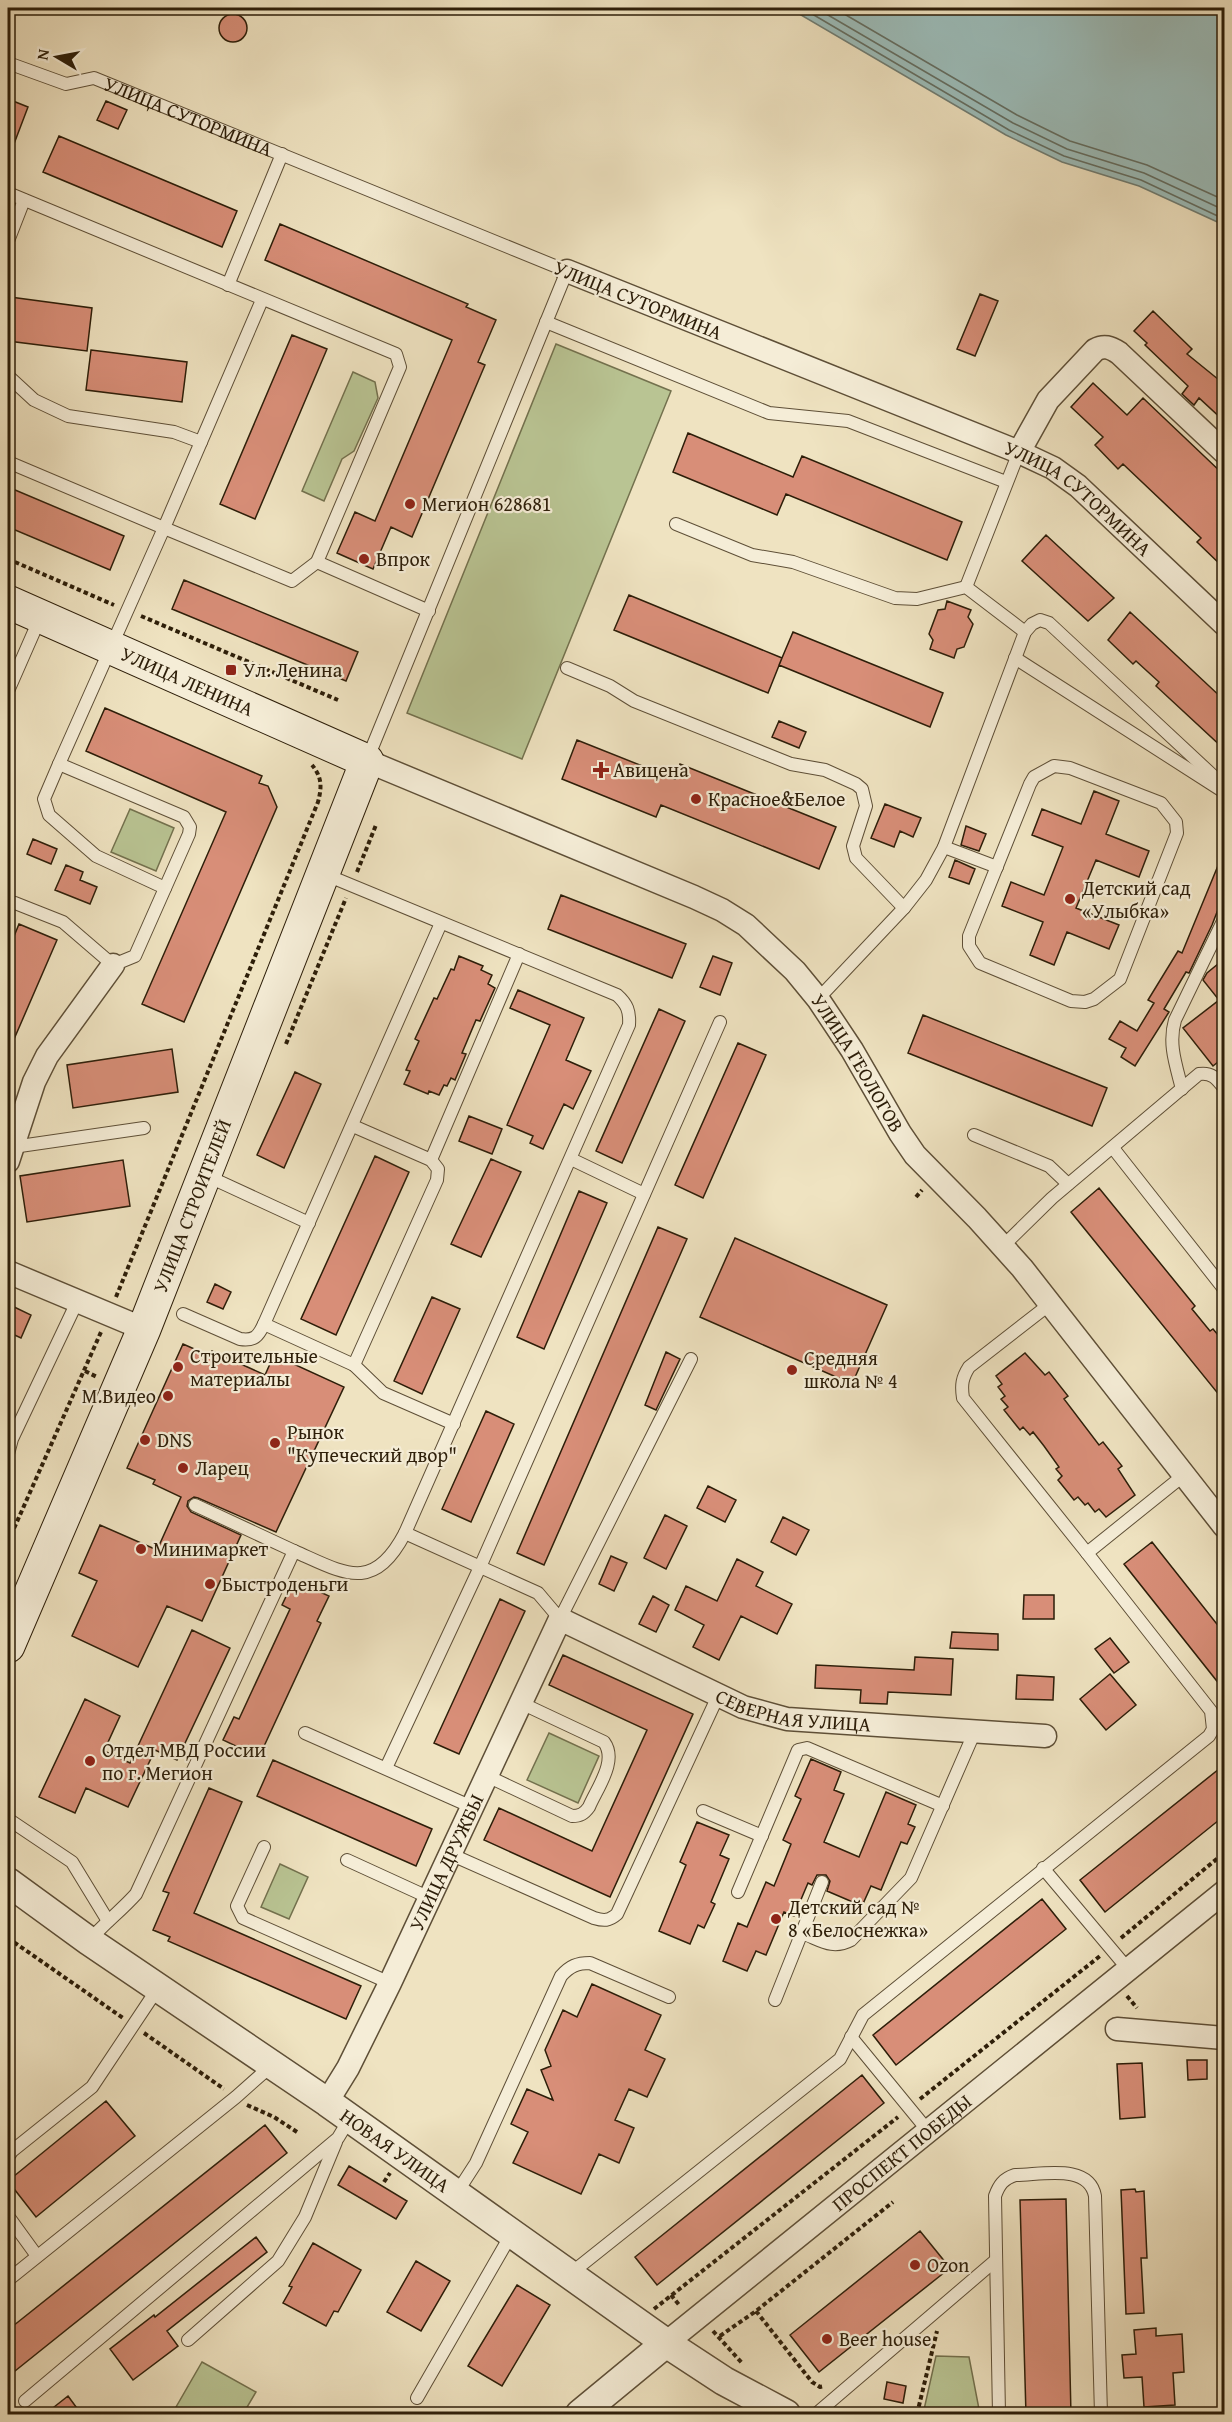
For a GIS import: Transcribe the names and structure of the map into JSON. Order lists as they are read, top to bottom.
{
  "streets": {
    "main road": ["УЛИЦА ЛЕНИНА", "УЛИЦА СТРОИТЕЛЕЙ"],
    "street": [
      "УЛИЦА СУТОРМИНА",
      "УЛИЦА ГЕОЛОГОВ",
      "СЕВЕРНАЯ УЛИЦА",
      "УЛИЦА ДРУЖБЫ",
      "НОВАЯ УЛИЦА",
      "ПРОСПЕКТ ПОБЕДЫ"
    ]
  },
  "crossings": [
    ["УЛИЦА ЛЕНИНА", "УЛИЦА ГЕОЛОГОВ"],
    ["УЛИЦА ЛЕНИНА", "УЛИЦА СТРОИТЕЛЕЙ"],
    ["УЛИЦА ГЕОЛОГОВ", "УЛИЦА СТРОИТЕЛЕЙ"],
    ["СЕВЕРНАЯ УЛИЦА", "УЛИЦА ДРУЖБЫ"],
    ["УЛИЦА ДРУЖБЫ", "НОВАЯ УЛИЦА"],
    ["НОВАЯ УЛИЦА", "ПРОСПЕКТ ПОБЕДЫ"]
  ],
  "places": {
    "other": [
      "Мегион 628681",
      "Впрок",
      "Красное&Белое",
      "Детский сад «Улыбка»",
      "Строительные материалы",
      "Средняя школа № 4",
      "М.Видео",
      "DNS",
      "Рынок \"Купеческий двор\"",
      "Ларец",
      "Минимаркет",
      "Быстроденьги",
      "Отдел МВД России по г. Мегион",
      "Детский сад № 8 «Белоснежка»",
      "Ozon",
      "Beer house"
    ],
    "transit": ["Ул. Ленина"],
    "health": ["Авицена"]
  },
  "north": "left"
}
